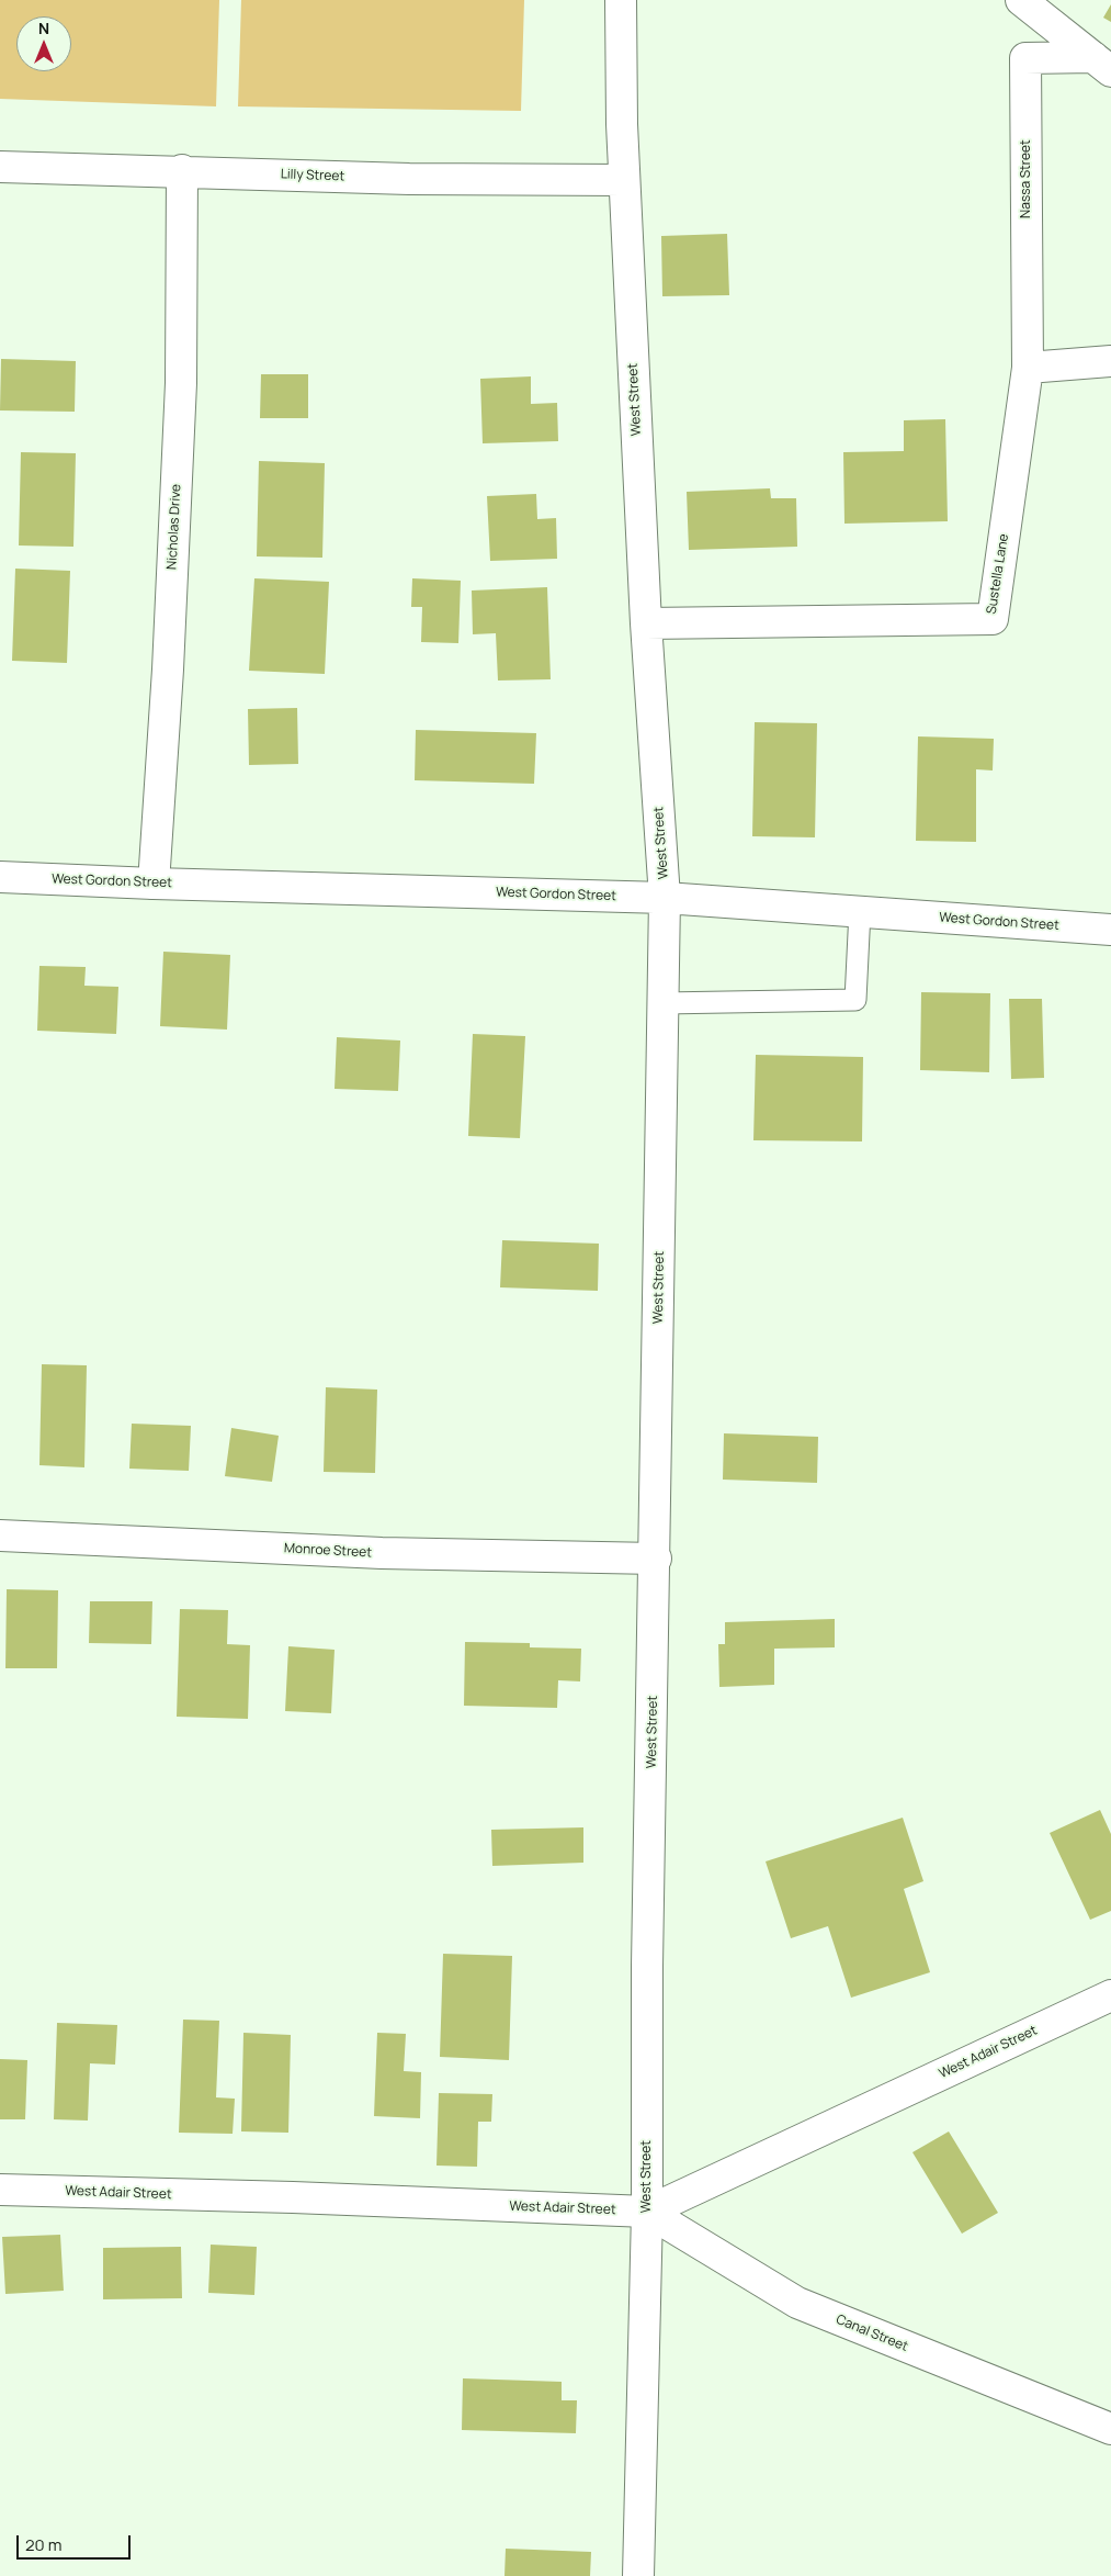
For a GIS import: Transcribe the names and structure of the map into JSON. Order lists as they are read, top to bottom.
{
  "streets": {
    "street": [
      "Lilly Street",
      "Nassa Street",
      "West Street",
      "Nicholas Drive",
      "Sustella Lane",
      "West Gordon Street",
      "Monroe Street",
      "West Adair Street",
      "Canal Street"
    ]
  },
  "crossings": [
    ["Lilly Street", "West Street"],
    ["Lilly Street", "Nicholas Drive"],
    ["Nassa Street", "Sustella Lane"],
    ["West Street", "Sustella Lane"],
    ["West Street", "West Gordon Street"],
    ["West Street", "Monroe Street"],
    ["West Street", "West Adair Street"],
    ["West Street", "Canal Street"],
    ["Nicholas Drive", "West Gordon Street"],
    ["West Adair Street", "Canal Street"]
  ],
  "scale_bar": "20 m",
  "north": "top"
}
